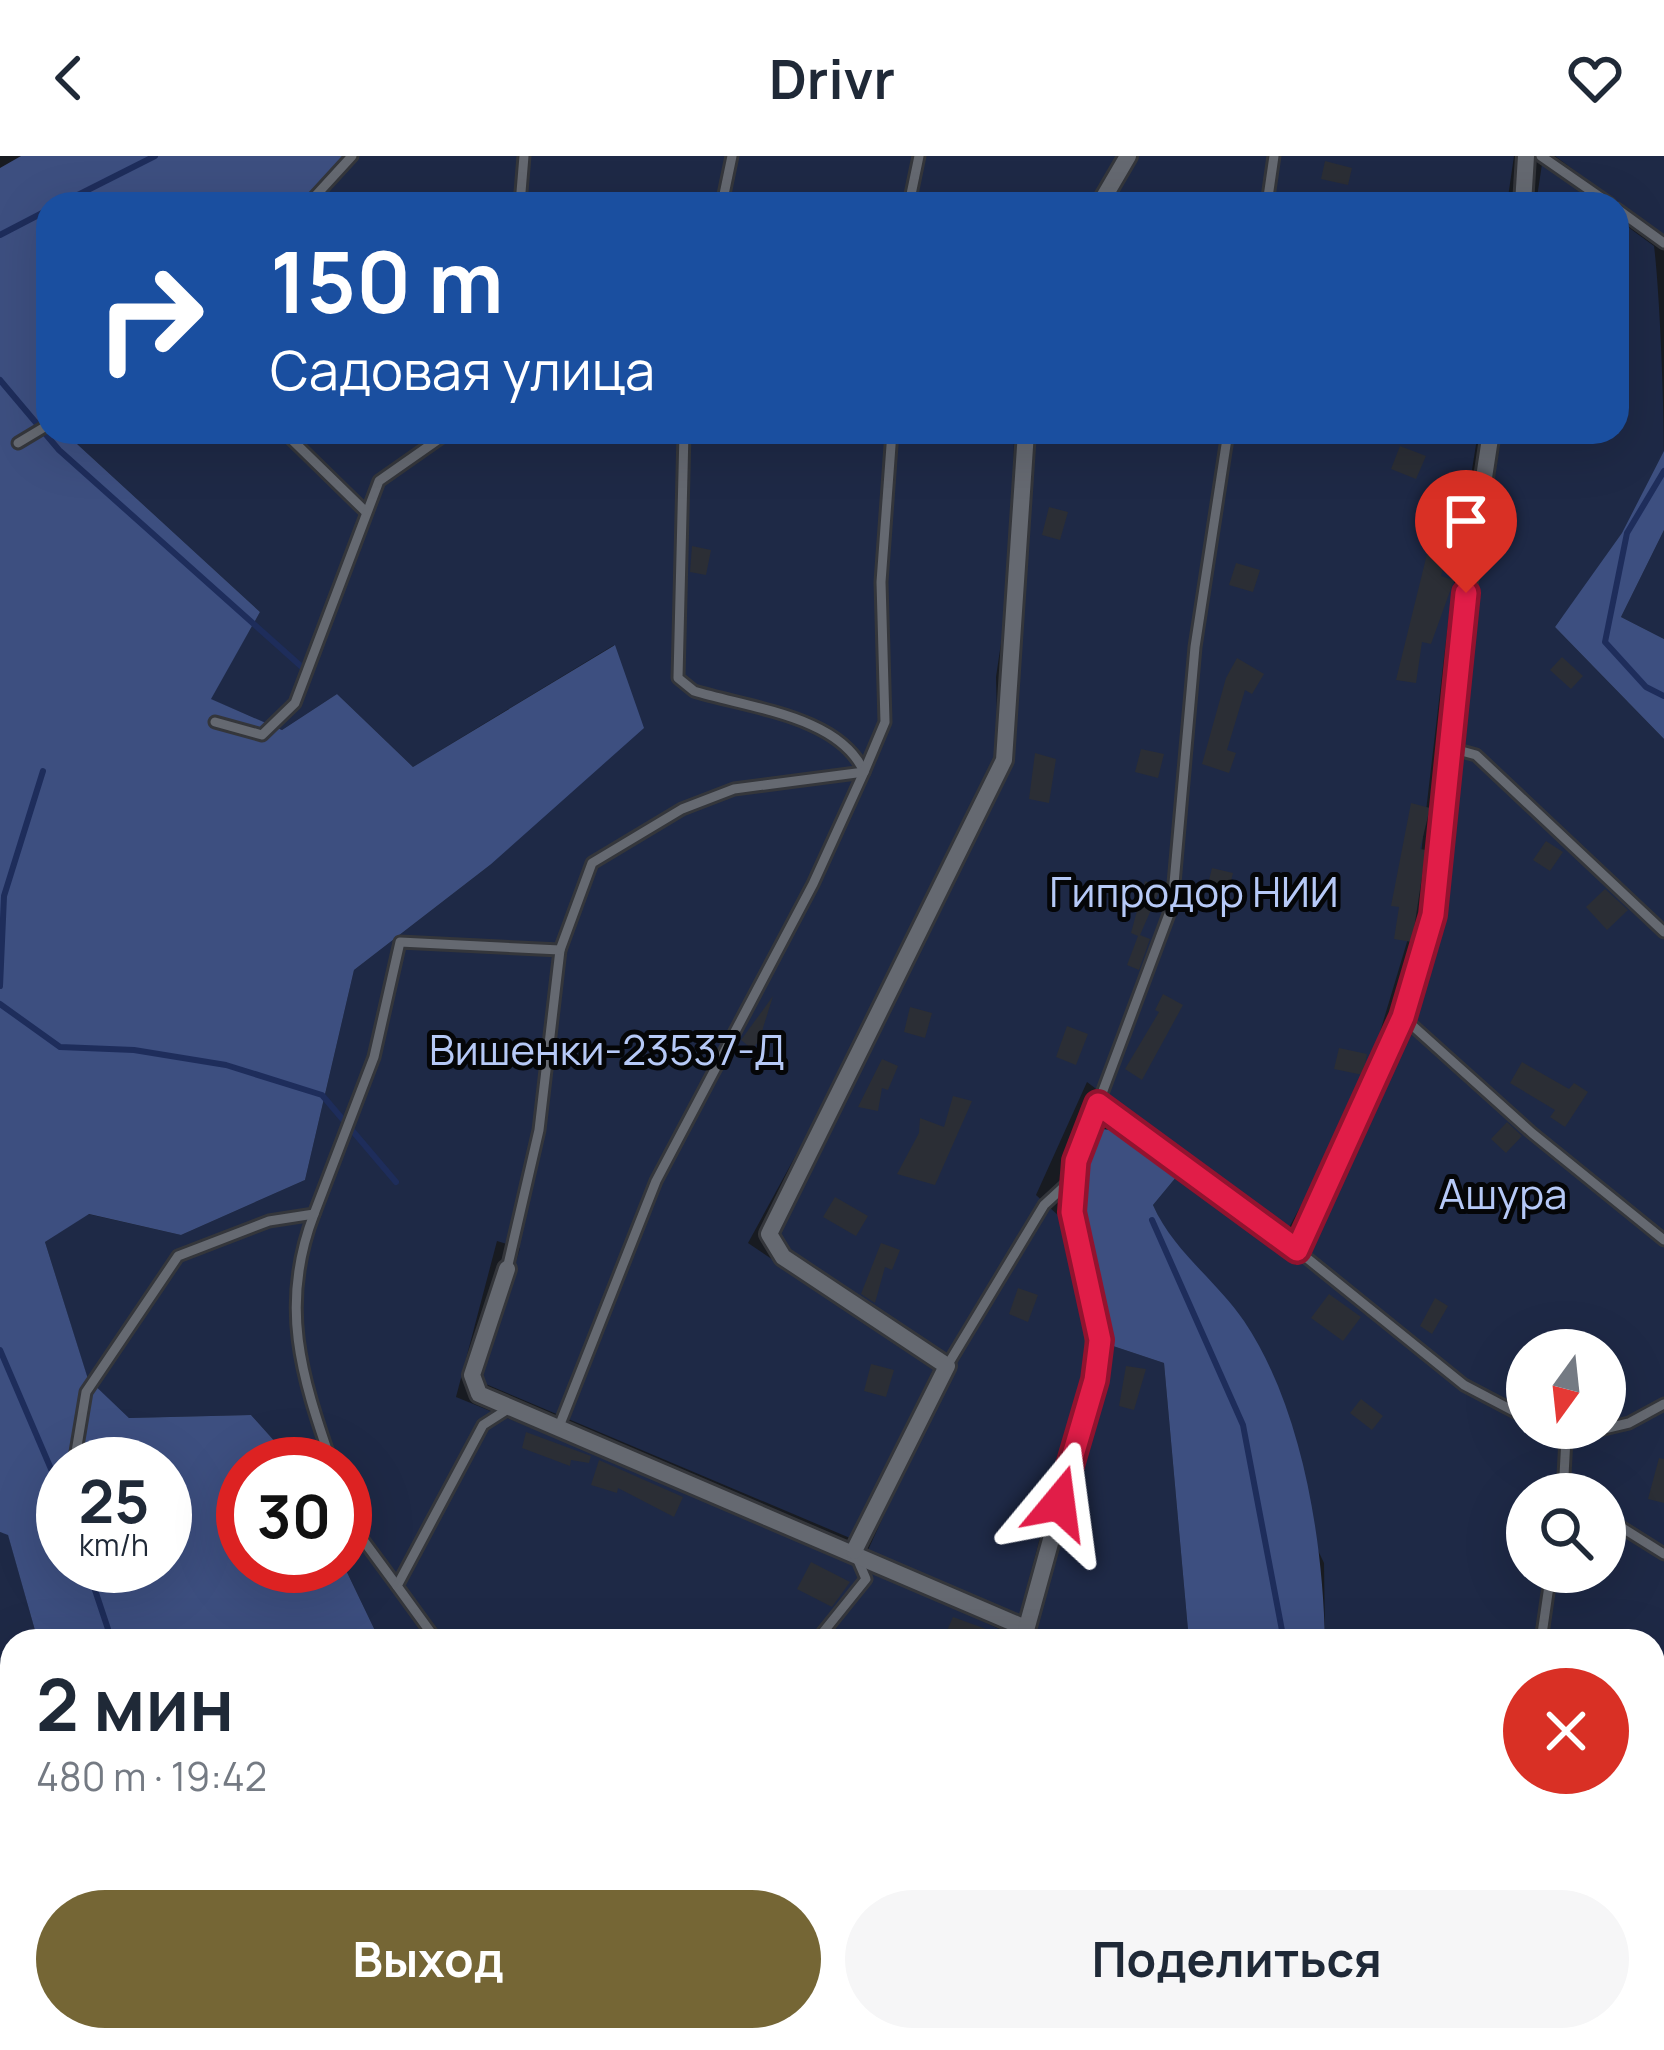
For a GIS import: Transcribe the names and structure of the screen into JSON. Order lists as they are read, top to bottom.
{
  "parks": ["Гипродор НИИ", "Вишенки-23537-Д", "Ашура"],
  "north": "bottom",
  "page": {
    "header": "Drivr",
    "turn": ["150 m", "Садовая улица"],
    "speed": "25 km/h",
    "limit": "30",
    "heading": ["2 мин", "480 m · 19:42"],
    "buttons": ["Выход", "Поделиться"]
  }
}
